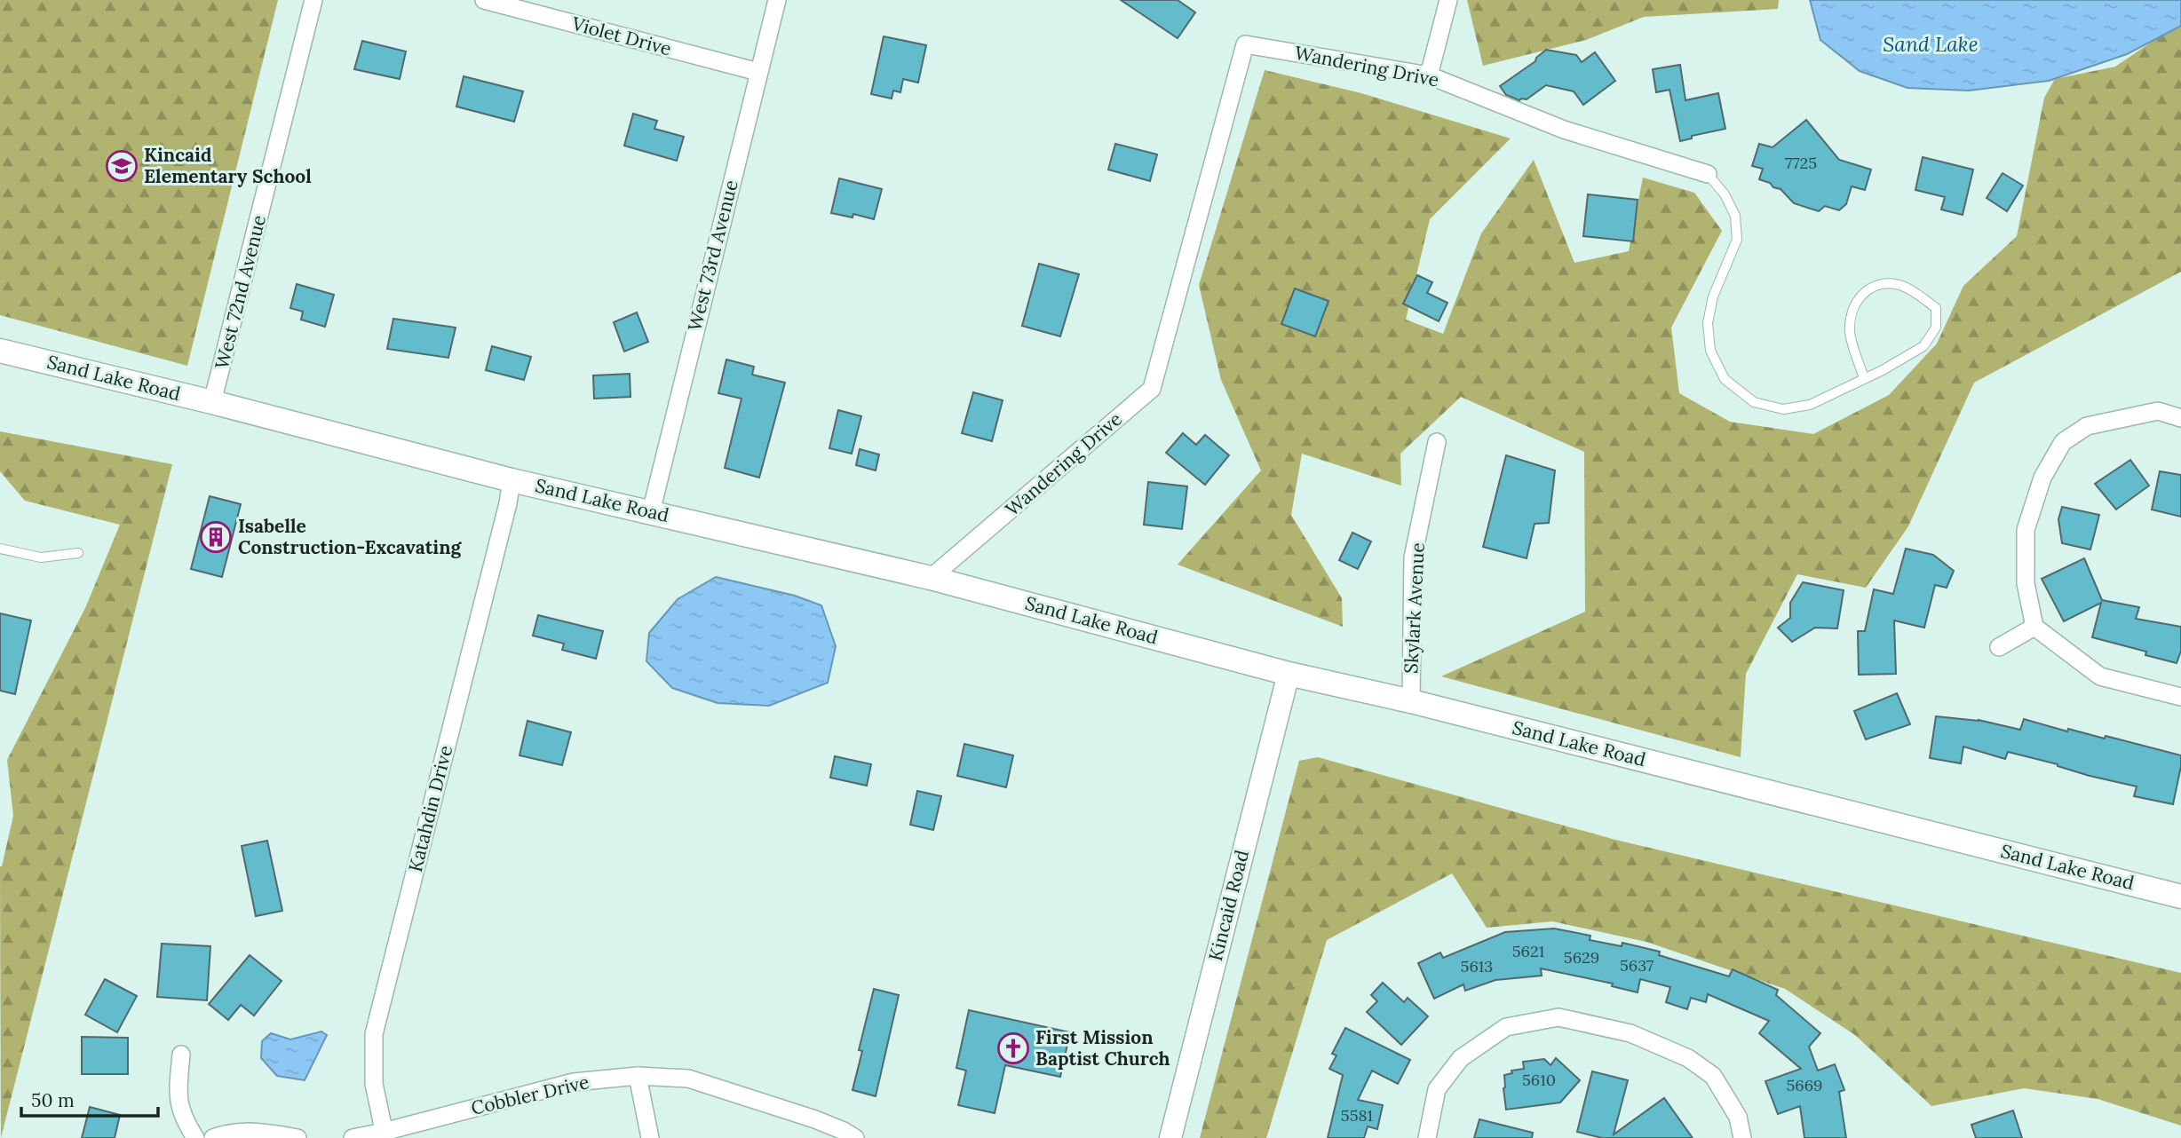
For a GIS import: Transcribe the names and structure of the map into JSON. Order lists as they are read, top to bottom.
{
  "streets": {
    "main road": ["Sand Lake Road"],
    "street": [
      "Violet Drive",
      "Wandering Drive",
      "West 73rd Avenue",
      "West 72nd Avenue",
      "Skylark Avenue",
      "Katahdin Drive",
      "Kincaid Road",
      "Cobbler Drive"
    ]
  },
  "crossings": [
    ["Violet Drive", "West 73rd Avenue"],
    ["Wandering Drive", "Sand Lake Road"],
    ["West 73rd Avenue", "Sand Lake Road"],
    ["West 72nd Avenue", "Sand Lake Road"],
    ["Sand Lake Road", "Skylark Avenue"],
    ["Sand Lake Road", "Katahdin Drive"],
    ["Sand Lake Road", "Kincaid Road"],
    ["Katahdin Drive", "Cobbler Drive"]
  ],
  "water": ["Sand Lake"],
  "places": {
    "school or university": ["Kincaid Elementary School"],
    "building": ["Isabelle Construction-Excavating"],
    "church": ["First Mission Baptist Church"]
  },
  "house_numbers": [
    "7725",
    "5621",
    "5629",
    "5637",
    "5613",
    "5610",
    "5669",
    "5581"
  ],
  "scale_bar": "50 m"
}
